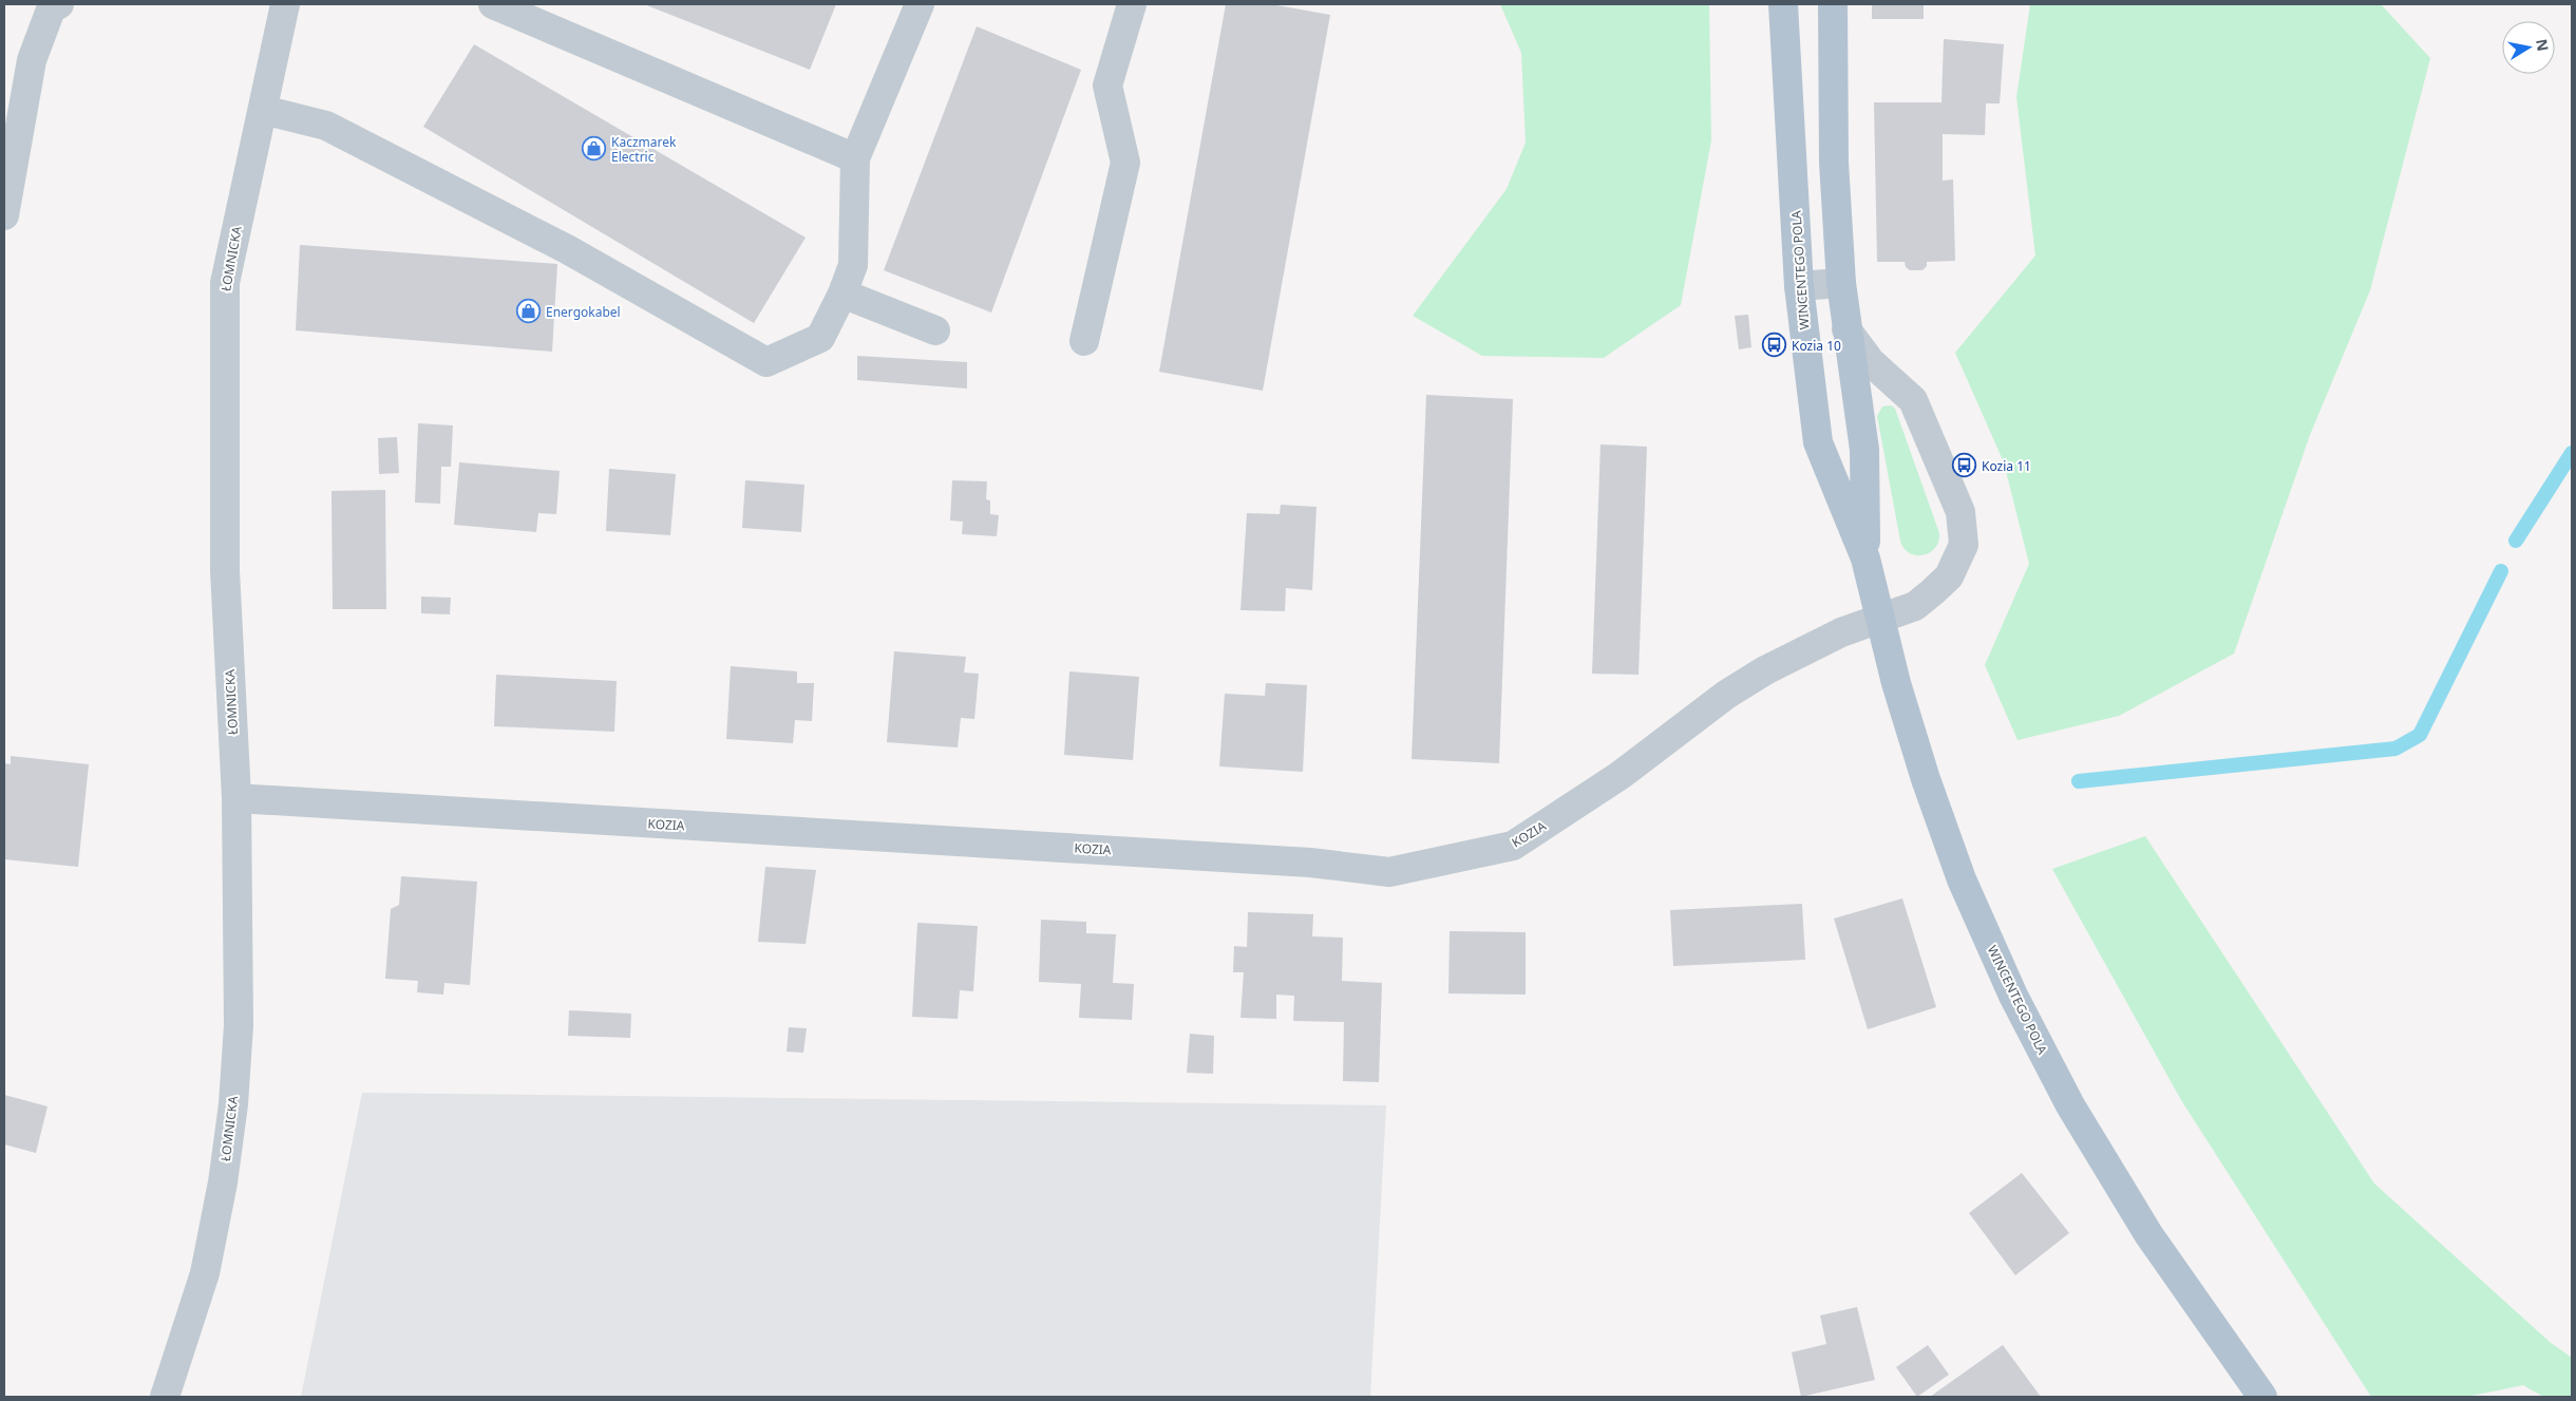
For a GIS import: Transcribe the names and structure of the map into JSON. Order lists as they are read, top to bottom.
{
  "streets": {
    "main road": ["WINCENTEGO POLA"],
    "street": ["ŁOMNICKA", "KOZIA"]
  },
  "crossings": [
    ["ŁOMNICKA", "KOZIA"],
    ["WINCENTEGO POLA", "KOZIA"]
  ],
  "places": {
    "shop": ["Kaczmarek Electric", "Energokabel"],
    "bus stop": ["Kozia 10", "Kozia 11"]
  },
  "north": "right"
}
